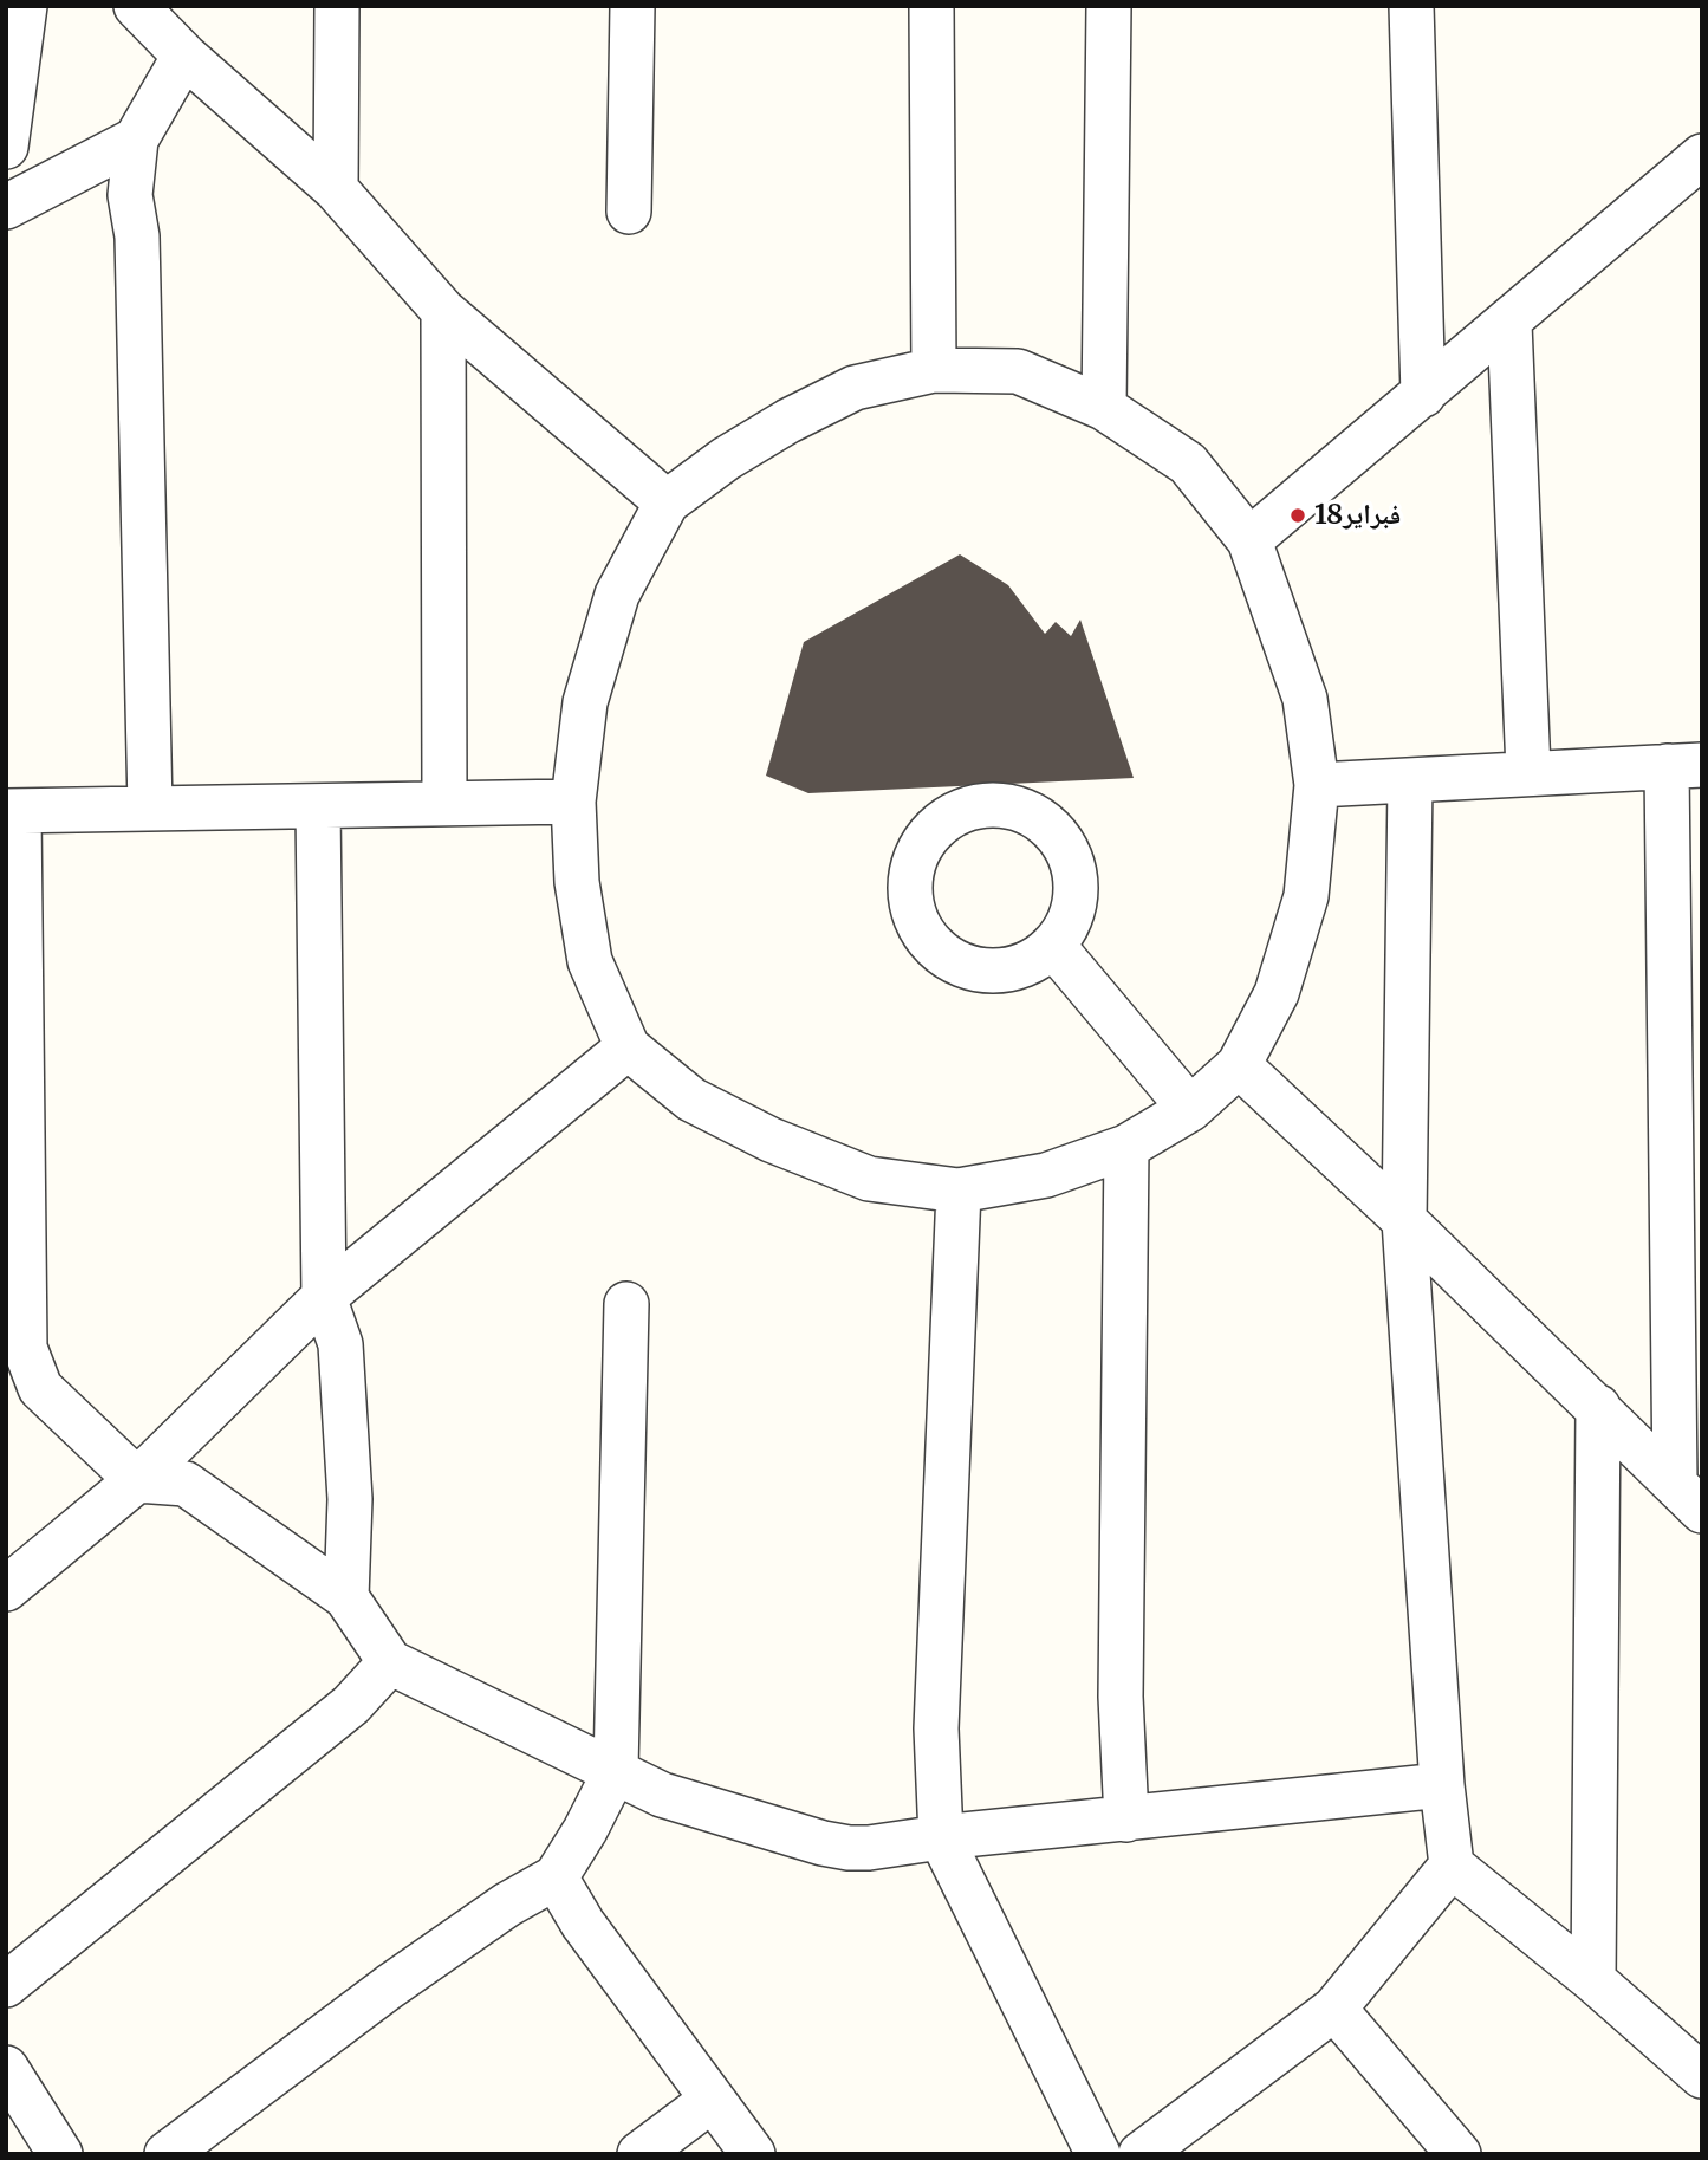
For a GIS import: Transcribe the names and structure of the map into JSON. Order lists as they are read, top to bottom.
{
  "places": ["18فبراير"]
}
